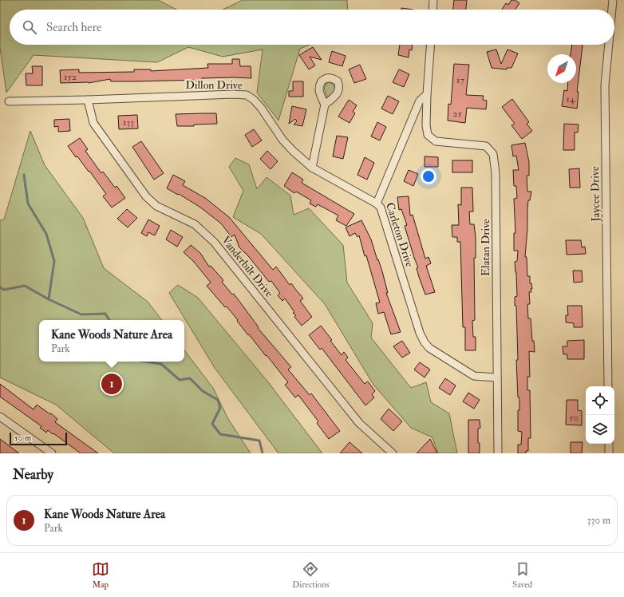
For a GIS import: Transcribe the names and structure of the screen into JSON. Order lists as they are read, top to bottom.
{
  "streets": {
    "street": [
      "Dillon Drive",
      "Jaycee Drive",
      "Carleton Drive",
      "Elatan Drive",
      "Vanderbilt Drive"
    ]
  },
  "crossings": [
    ["Dillon Drive", "Carleton Drive"],
    ["Dillon Drive", "Vanderbilt Drive"],
    ["Carleton Drive", "Elatan Drive"]
  ],
  "house_numbers": [
    "152",
    "17",
    "14",
    "25",
    "133",
    "50"
  ],
  "scale_bar": "50 m",
  "north": "bottom left",
  "page": {
    "search": "Search here",
    "popup": ["Kane Woods Nature Area", "Park"],
    "pins": "1",
    "scale": "50 m",
    "heading": "Nearby",
    "list": [
      {
        "mark": "1",
        "name": "Kane Woods Nature Area",
        "note": "Park",
        "value": "330 m"
      }
    ],
    "nav": ["Map", "Directions", "Saved"]
  }
}
